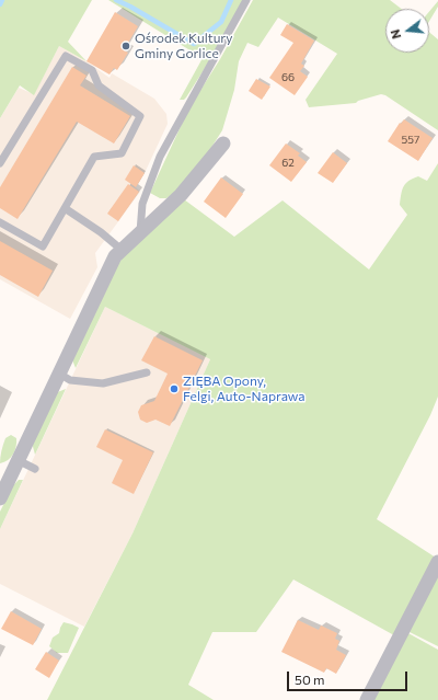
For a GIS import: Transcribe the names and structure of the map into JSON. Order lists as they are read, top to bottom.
{
  "places": ["Ośrodek Kultury Gminy Gorlice", "ZIĘBA Opony, Felgi, Auto-Naprawa"],
  "house_numbers": ["66", "557", "62"],
  "scale_bar": "50 m",
  "north": "left"
}
